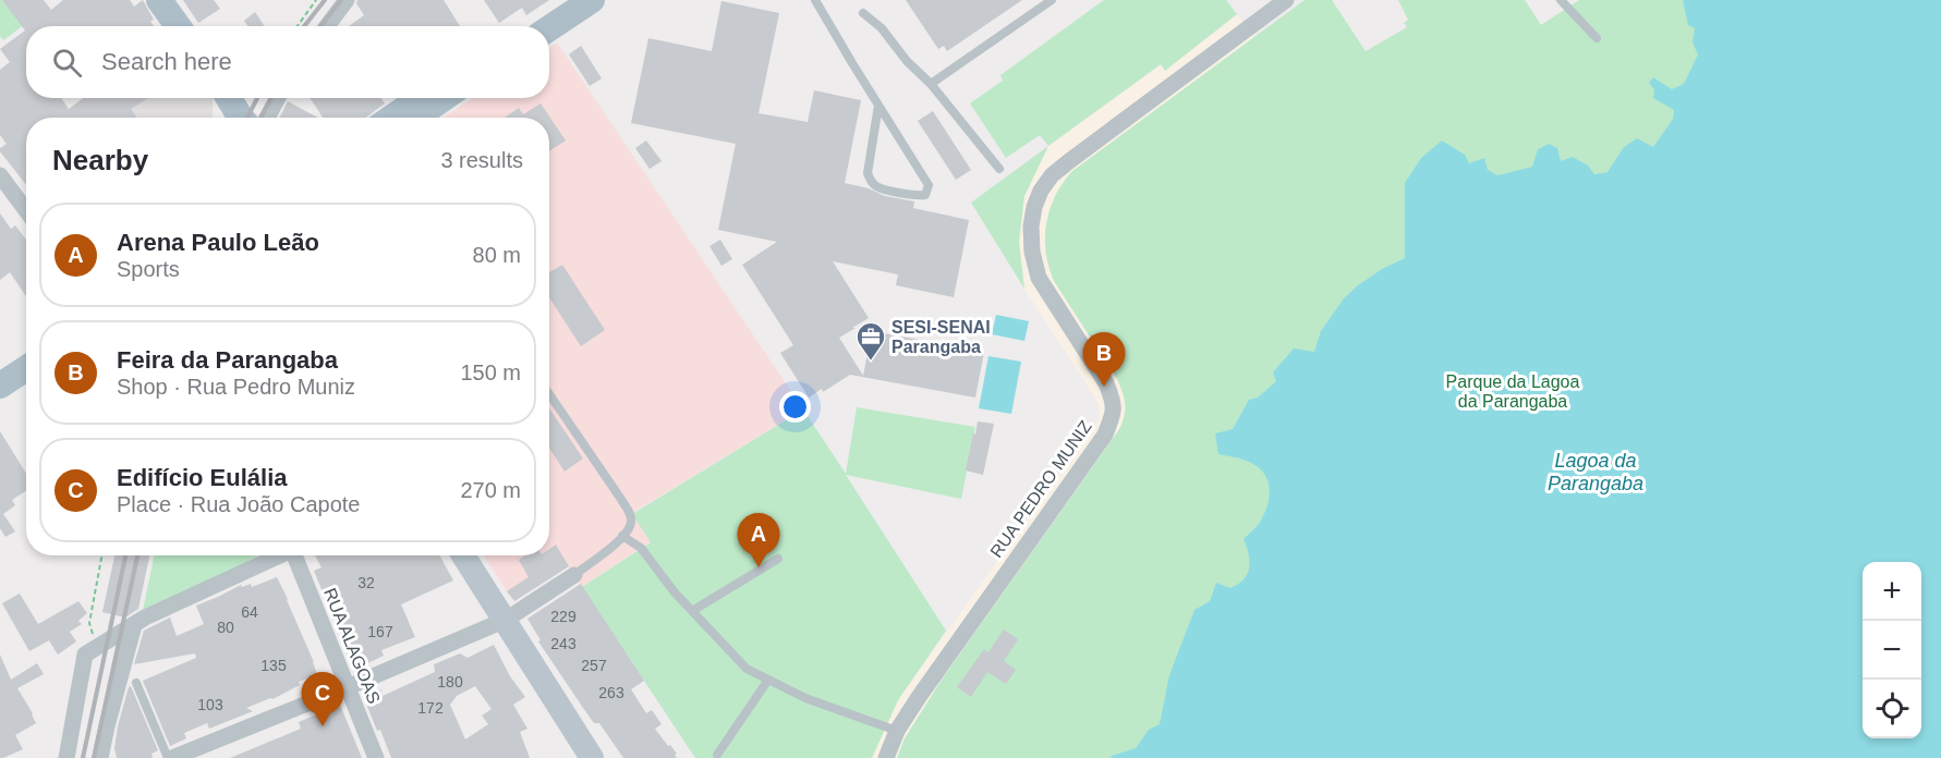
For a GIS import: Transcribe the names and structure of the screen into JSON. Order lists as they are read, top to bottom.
{
  "streets": {
    "street": ["RUA PEDRO MUNIZ", "RUA ALAGOAS"]
  },
  "water": ["Lagoa da Parangaba"],
  "parks": ["Parque da Lagoa da Parangaba"],
  "places": {
    "office": ["SESI-SENAI Parangaba"]
  },
  "house_numbers": [
    "32",
    "64",
    "229",
    "80",
    "167",
    "243",
    "135",
    "257",
    "180",
    "263",
    "103",
    "172"
  ],
  "page": {
    "search": "Search here",
    "heading": ["Nearby", "3 results"],
    "list": [
      {
        "mark": "A",
        "name": "Arena Paulo Leão",
        "note": "Sports",
        "value": "80 m"
      },
      {
        "mark": "B",
        "name": "Feira da Parangaba",
        "note": "Shop · Rua Pedro Muniz",
        "value": "150 m"
      },
      {
        "mark": "C",
        "name": "Edifício Eulália",
        "note": "Place · Rua João Capote",
        "value": "270 m"
      }
    ],
    "pins": ["B", "A", "C"],
    "map_buttons": ["+", "−"]
  }
}
